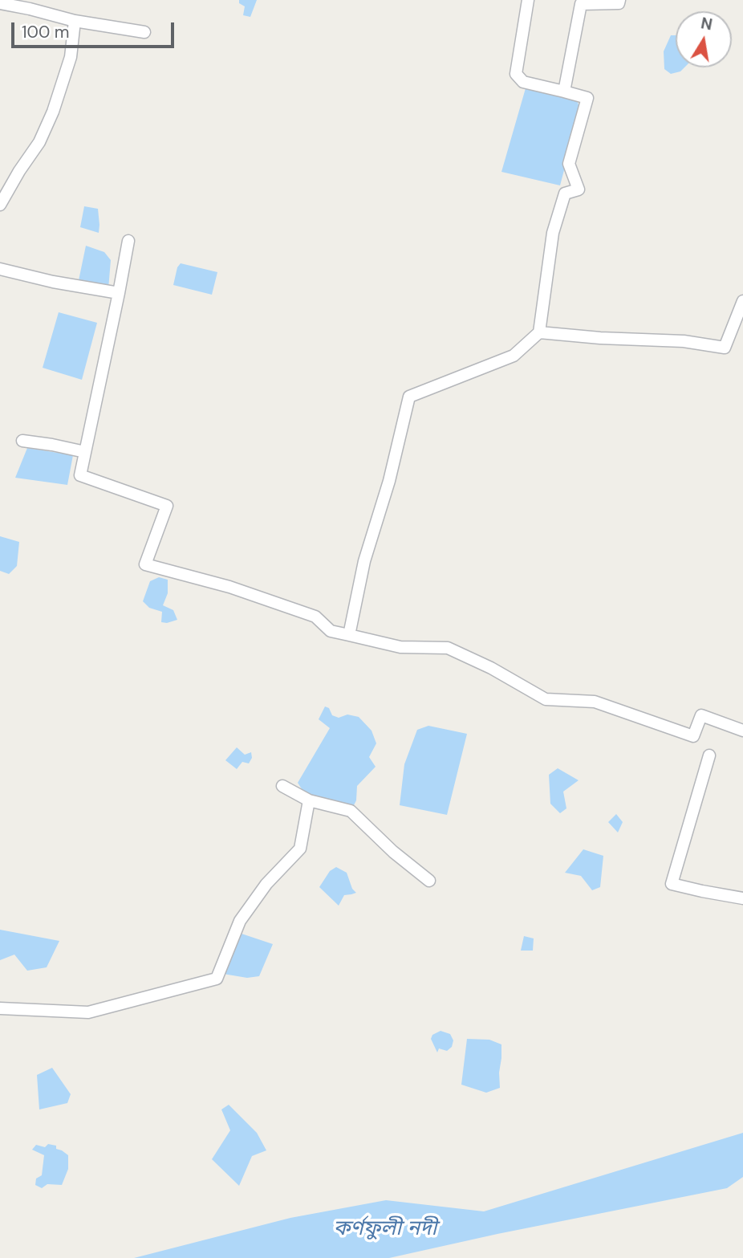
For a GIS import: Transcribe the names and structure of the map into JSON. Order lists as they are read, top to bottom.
{
  "water": ["কর্ণফুলী নদী"],
  "scale_bar": "100 m",
  "north": "top"
}
